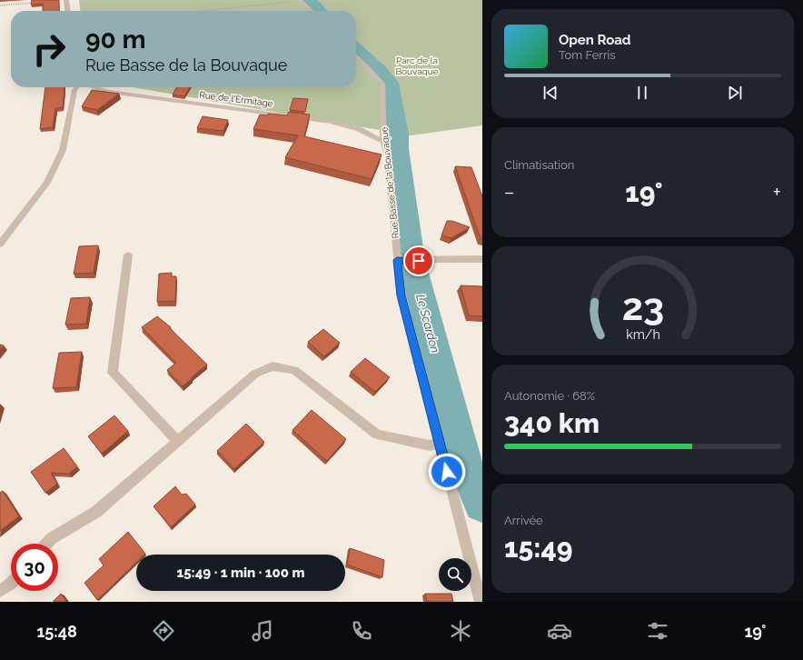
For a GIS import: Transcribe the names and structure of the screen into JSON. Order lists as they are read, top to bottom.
{
  "streets": {
    "street": ["Rue de l'Ermitage", "Rue Basse de la Bouvaque"]
  },
  "crossings": [
    ["Rue de l'Ermitage", "Rue Basse de la Bouvaque"]
  ],
  "water": ["Le Scardon"],
  "parks": ["Parc de la Bouvaque"],
  "page": {
    "turn": ["90 m", "Rue Basse de la Bouvaque"],
    "song": ["Open Road", "Tom Ferris"],
    "tile": [
      "Climatisation",
      ["Autonomie · 68%", "340 km"],
      ["Arrivée", "15:49"]
    ],
    "heat": ["−", "19°", "+"],
    "limit": "30",
    "trip": "15:49 · 1 min · 100 m",
    "tabs": ["15:48", "19°"],
    "gauge": ["23", "km/h"]
  }
}
